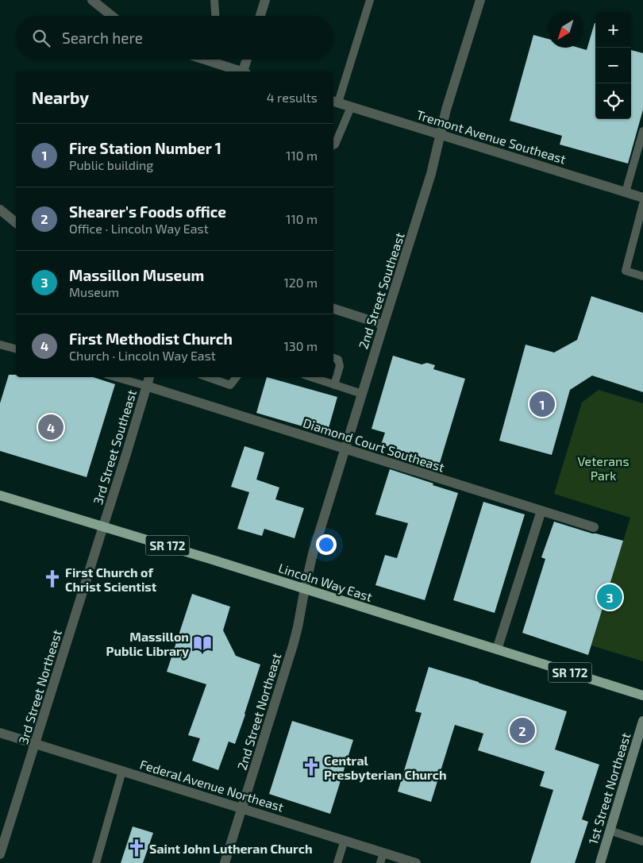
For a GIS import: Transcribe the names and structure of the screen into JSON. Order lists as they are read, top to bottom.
{
  "streets": {
    "main road": ["SR 172", "Lincoln Way East", "1st Street Northeast"],
    "street": [
      "Tremont Avenue Southeast",
      "2nd Street Southeast",
      "Diamond Court Southeast",
      "3rd Street Southeast",
      "3rd Street Northeast",
      "2nd Street Northeast",
      "Federal Avenue Northeast"
    ]
  },
  "crossings": [
    ["Tremont Avenue Southeast", "2nd Street Southeast"],
    ["2nd Street Southeast", "Diamond Court Southeast"],
    ["2nd Street Southeast", "Lincoln Way East"],
    ["2nd Street Southeast", "2nd Street Northeast"],
    ["Diamond Court Southeast", "3rd Street Southeast"],
    ["3rd Street Southeast", "Lincoln Way East"],
    ["3rd Street Southeast", "3rd Street Northeast"],
    ["Lincoln Way East", "3rd Street Northeast"],
    ["Lincoln Way East", "2nd Street Northeast"],
    ["3rd Street Northeast", "Federal Avenue Northeast"],
    ["2nd Street Northeast", "Federal Avenue Northeast"]
  ],
  "parks": ["Veterans Park"],
  "places": {
    "church": ["First Church of Christ Scientist", "Central Presbyterian Church", "Saint John Lutheran Church"],
    "library": ["Massillon Public Library"]
  },
  "north": "bottom left",
  "page": {
    "map_buttons": ["+", "−"],
    "search": "Search here",
    "heading": ["Nearby", "4 results"],
    "list": [
      {
        "mark": "1",
        "name": "Fire Station Number 1",
        "note": "Public building",
        "value": "110 m"
      },
      {
        "mark": "2",
        "name": "Shearer's Foods office",
        "note": "Office · Lincoln Way East",
        "value": "110 m"
      },
      {
        "mark": "3",
        "name": "Massillon Museum",
        "note": "Museum",
        "value": "120 m"
      },
      {
        "mark": "4",
        "name": "First Methodist Church",
        "note": "Church · Lincoln Way East",
        "value": "130 m"
      }
    ],
    "pins": [
      "1",
      "4",
      "3",
      "2"
    ]
  }
}
